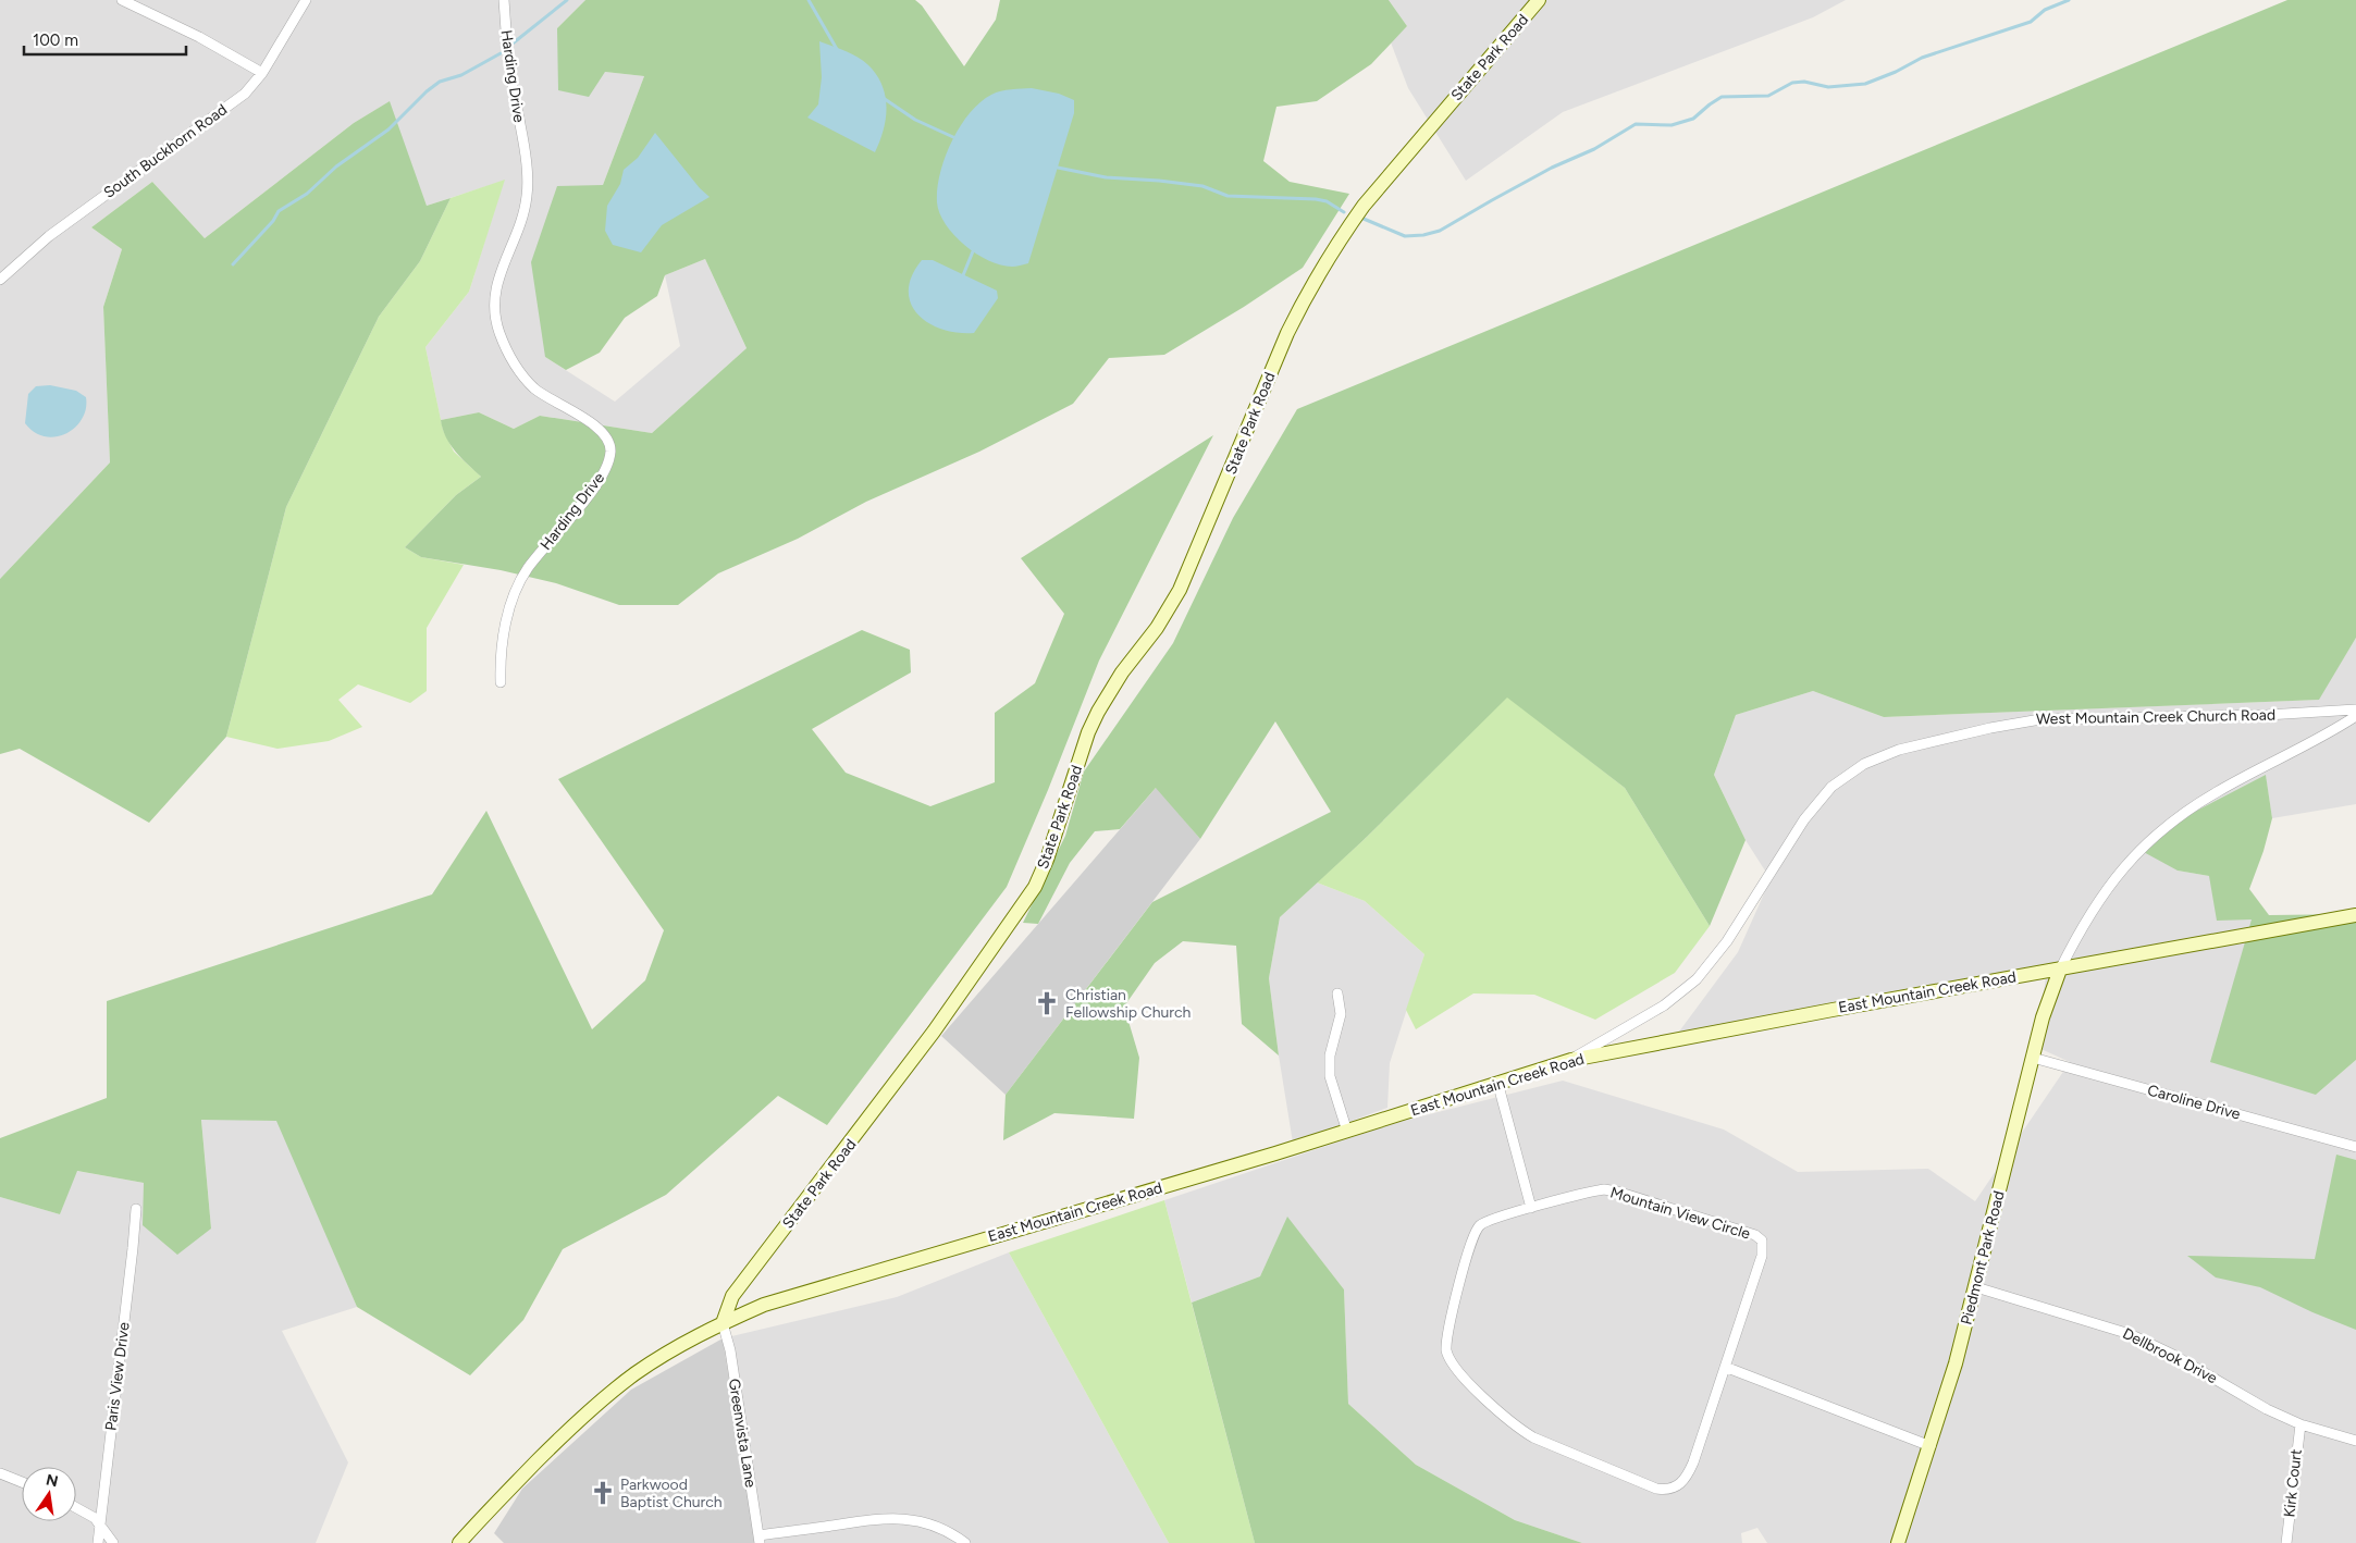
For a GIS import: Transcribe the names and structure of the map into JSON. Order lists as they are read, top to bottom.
{
  "streets": {
    "street": [
      "State Park Road",
      "Harding Drive",
      "South Buckhorn Road",
      "West Mountain Creek Church Road",
      "East Mountain Creek Road",
      "Caroline Drive",
      "Mountain View Circle",
      "Piedmont Park Road",
      "Dellbrook Drive",
      "Paris View Drive",
      "Greenvista Lane",
      "Kirk Court"
    ]
  },
  "crossings": [
    ["State Park Road", "East Mountain Creek Road"],
    ["State Park Road", "Greenvista Lane"],
    ["West Mountain Creek Church Road", "East Mountain Creek Road"],
    ["East Mountain Creek Road", "Piedmont Park Road"],
    ["East Mountain Creek Road", "Greenvista Lane"],
    ["Caroline Drive", "Piedmont Park Road"],
    ["Piedmont Park Road", "Dellbrook Drive"],
    ["Dellbrook Drive", "Kirk Court"]
  ],
  "places": {
    "church": ["Christian Fellowship Church", "Parkwood Baptist Church"]
  },
  "scale_bar": "100 m",
  "north": "top"
}
